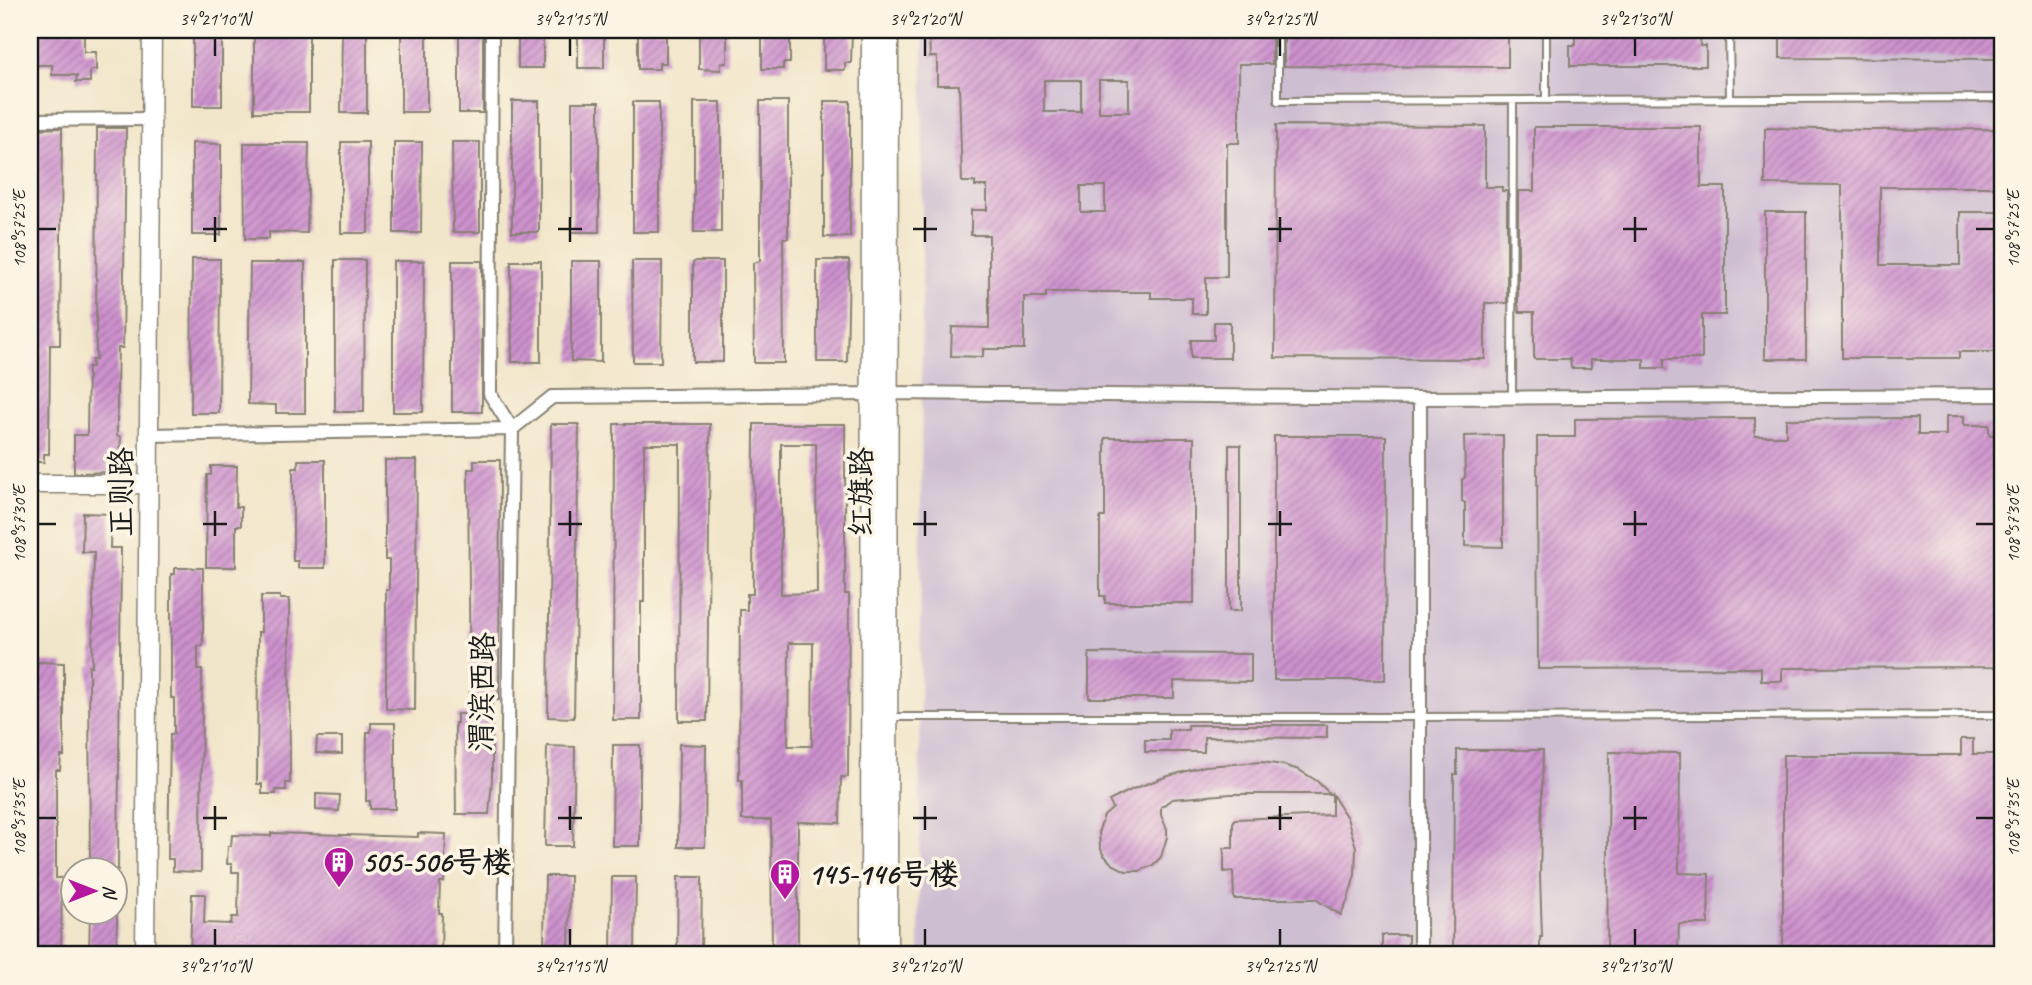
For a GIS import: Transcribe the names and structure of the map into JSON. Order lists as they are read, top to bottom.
{
  "streets": {
    "main road": ["正则路", "红旗路"],
    "street": ["渭滨西路"]
  },
  "places": {
    "building": ["505-506号楼", "145-146号楼"]
  },
  "north": "right",
  "coordinates": [
    "34°21'10\"N",
    "34°21'15\"N",
    "34°21'20\"N",
    "34°21'25\"N",
    "34°21'30\"N",
    "108°57'25\"E",
    "108°57'30\"E",
    "108°57'35\"E"
  ]
}
